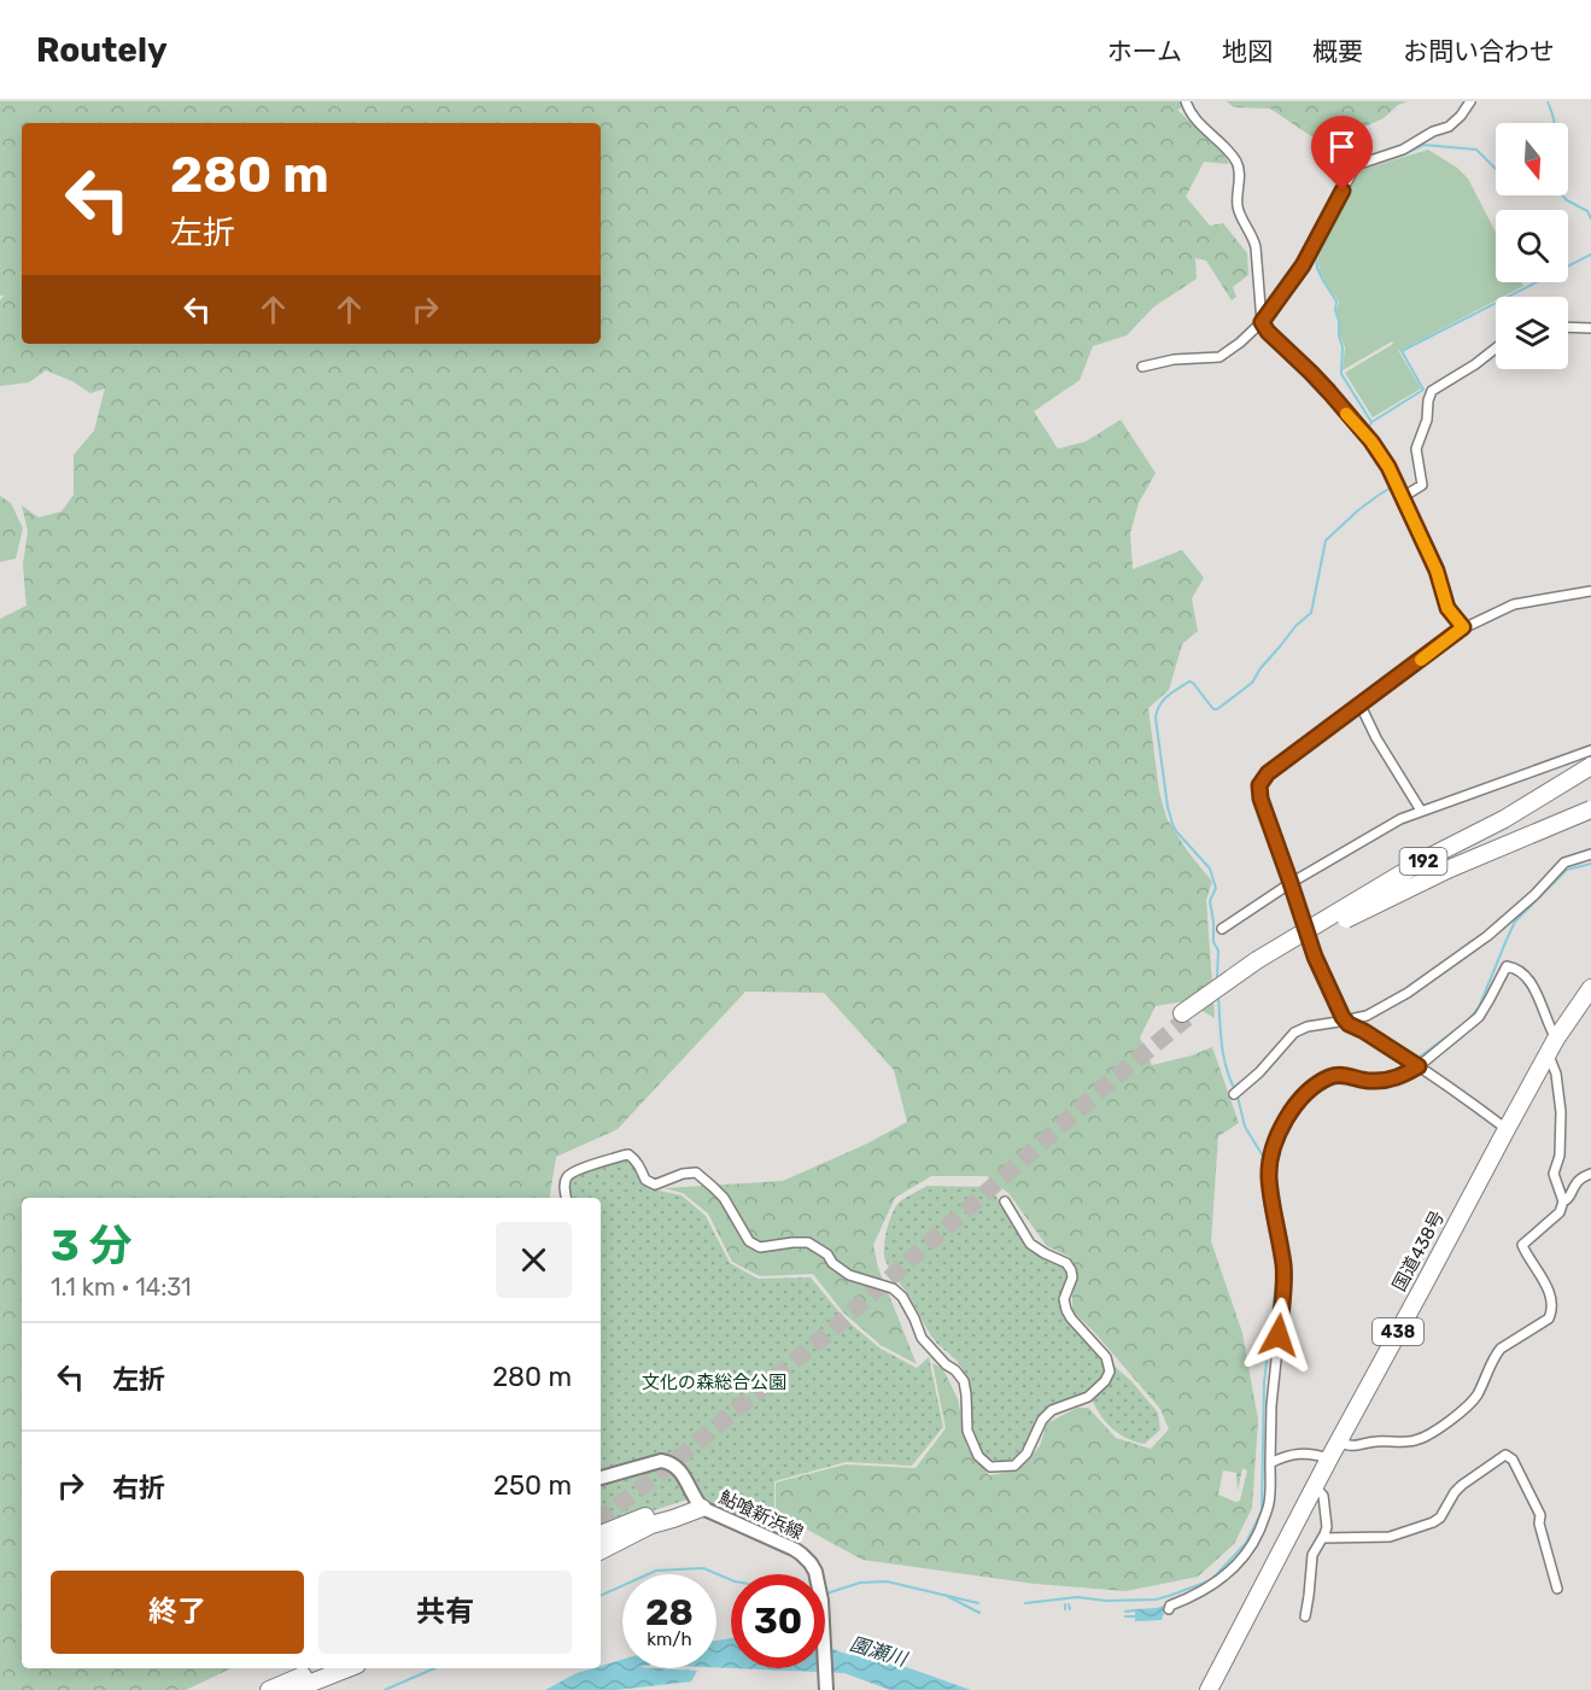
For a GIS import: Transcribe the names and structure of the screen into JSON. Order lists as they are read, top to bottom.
{
  "streets": {
    "highway": ["192", "国道438号", "438"],
    "main road": ["鮎喰新浜線"]
  },
  "water": ["園瀬川"],
  "parks": ["文化の森総合公園"],
  "north": "bottom",
  "page": {
    "header": "Routely",
    "nav": [
      "ホーム",
      "地図",
      "概要",
      "お問い合わせ"
    ],
    "turn": ["280 m", "左折"],
    "heading": ["3 分", "1.1 km · 14:31"],
    "list": [
      {
        "name": "左折",
        "value": "280 m"
      },
      {
        "name": "右折",
        "value": "250 m"
      }
    ],
    "buttons": ["終了", "共有"],
    "speed": "28 km/h",
    "limit": "30"
  }
}
